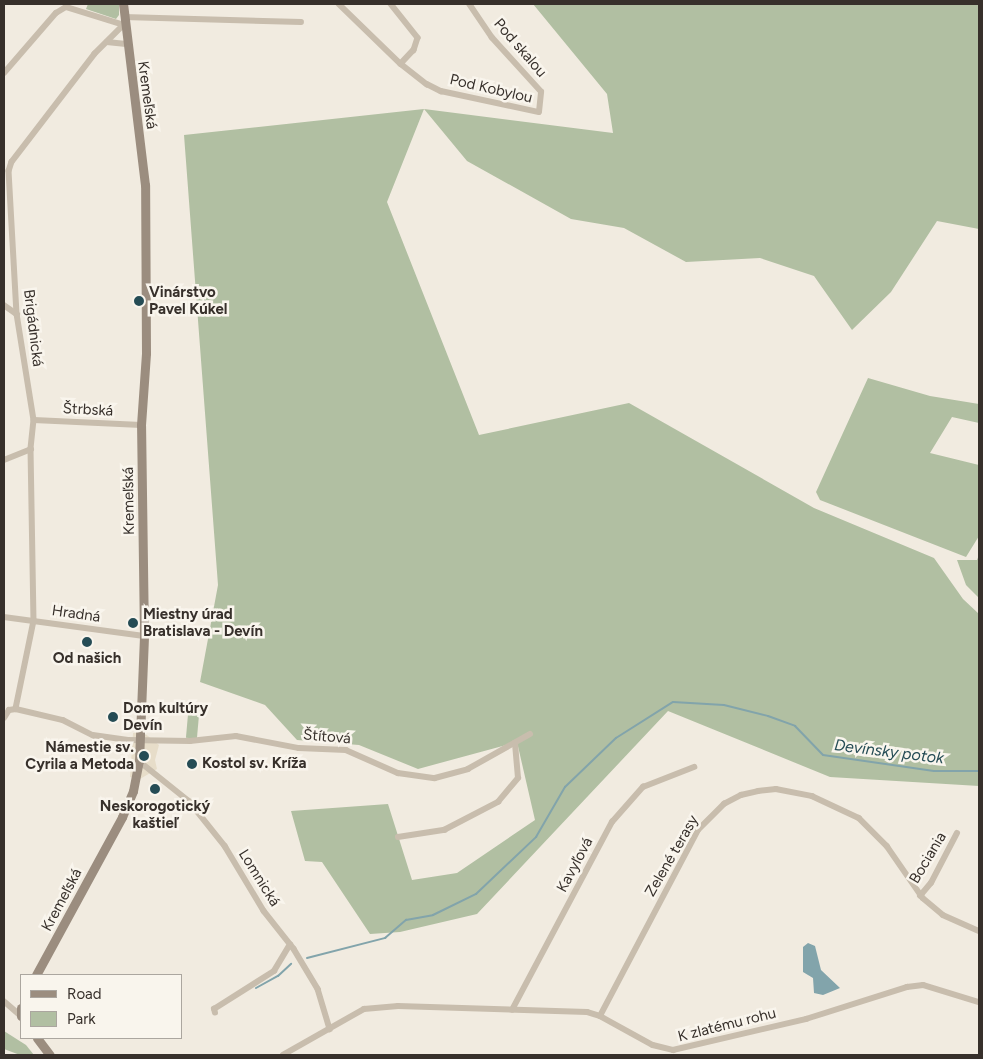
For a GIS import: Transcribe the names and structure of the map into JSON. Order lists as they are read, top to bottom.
{
  "streets": {
    "street": [
      "Pod skalou",
      "Pod Kobylou",
      "Kremeľská",
      "Brigádnická",
      "Štrbská",
      "Hradná",
      "Štítová",
      "Zelené terasy",
      "Bociania",
      "Kavyľová",
      "Lomnická",
      "K zlatému rohu"
    ]
  },
  "crossings": [
    ["Pod skalou", "Pod Kobylou"],
    ["Kremeľská", "Brigádnická"],
    ["Kremeľská", "Štrbská"],
    ["Kremeľská", "Hradná"],
    ["Kremeľská", "Štítová"],
    ["Kremeľská", "Lomnická"],
    ["Brigádnická", "Štrbská"],
    ["Brigádnická", "Hradná"],
    ["Brigádnická", "Štítová"],
    ["Zelené terasy", "Bociania"],
    ["Zelené terasy", "K zlatému rohu"],
    ["Kavyľová", "K zlatému rohu"],
    ["Lomnická", "K zlatému rohu"]
  ],
  "water": ["Devínsky potok"],
  "places": [
    "Vinárstvo Pavel Kúkel",
    "Miestny úrad Bratislava - Devín",
    "Od našich",
    "Dom kultúry Devín",
    "Námestie sv. Cyrila a Metoda",
    "Kostol sv. Kríža",
    "Neskorogotický kaštieľ"
  ],
  "legend": ["Road", "Park"]
}
